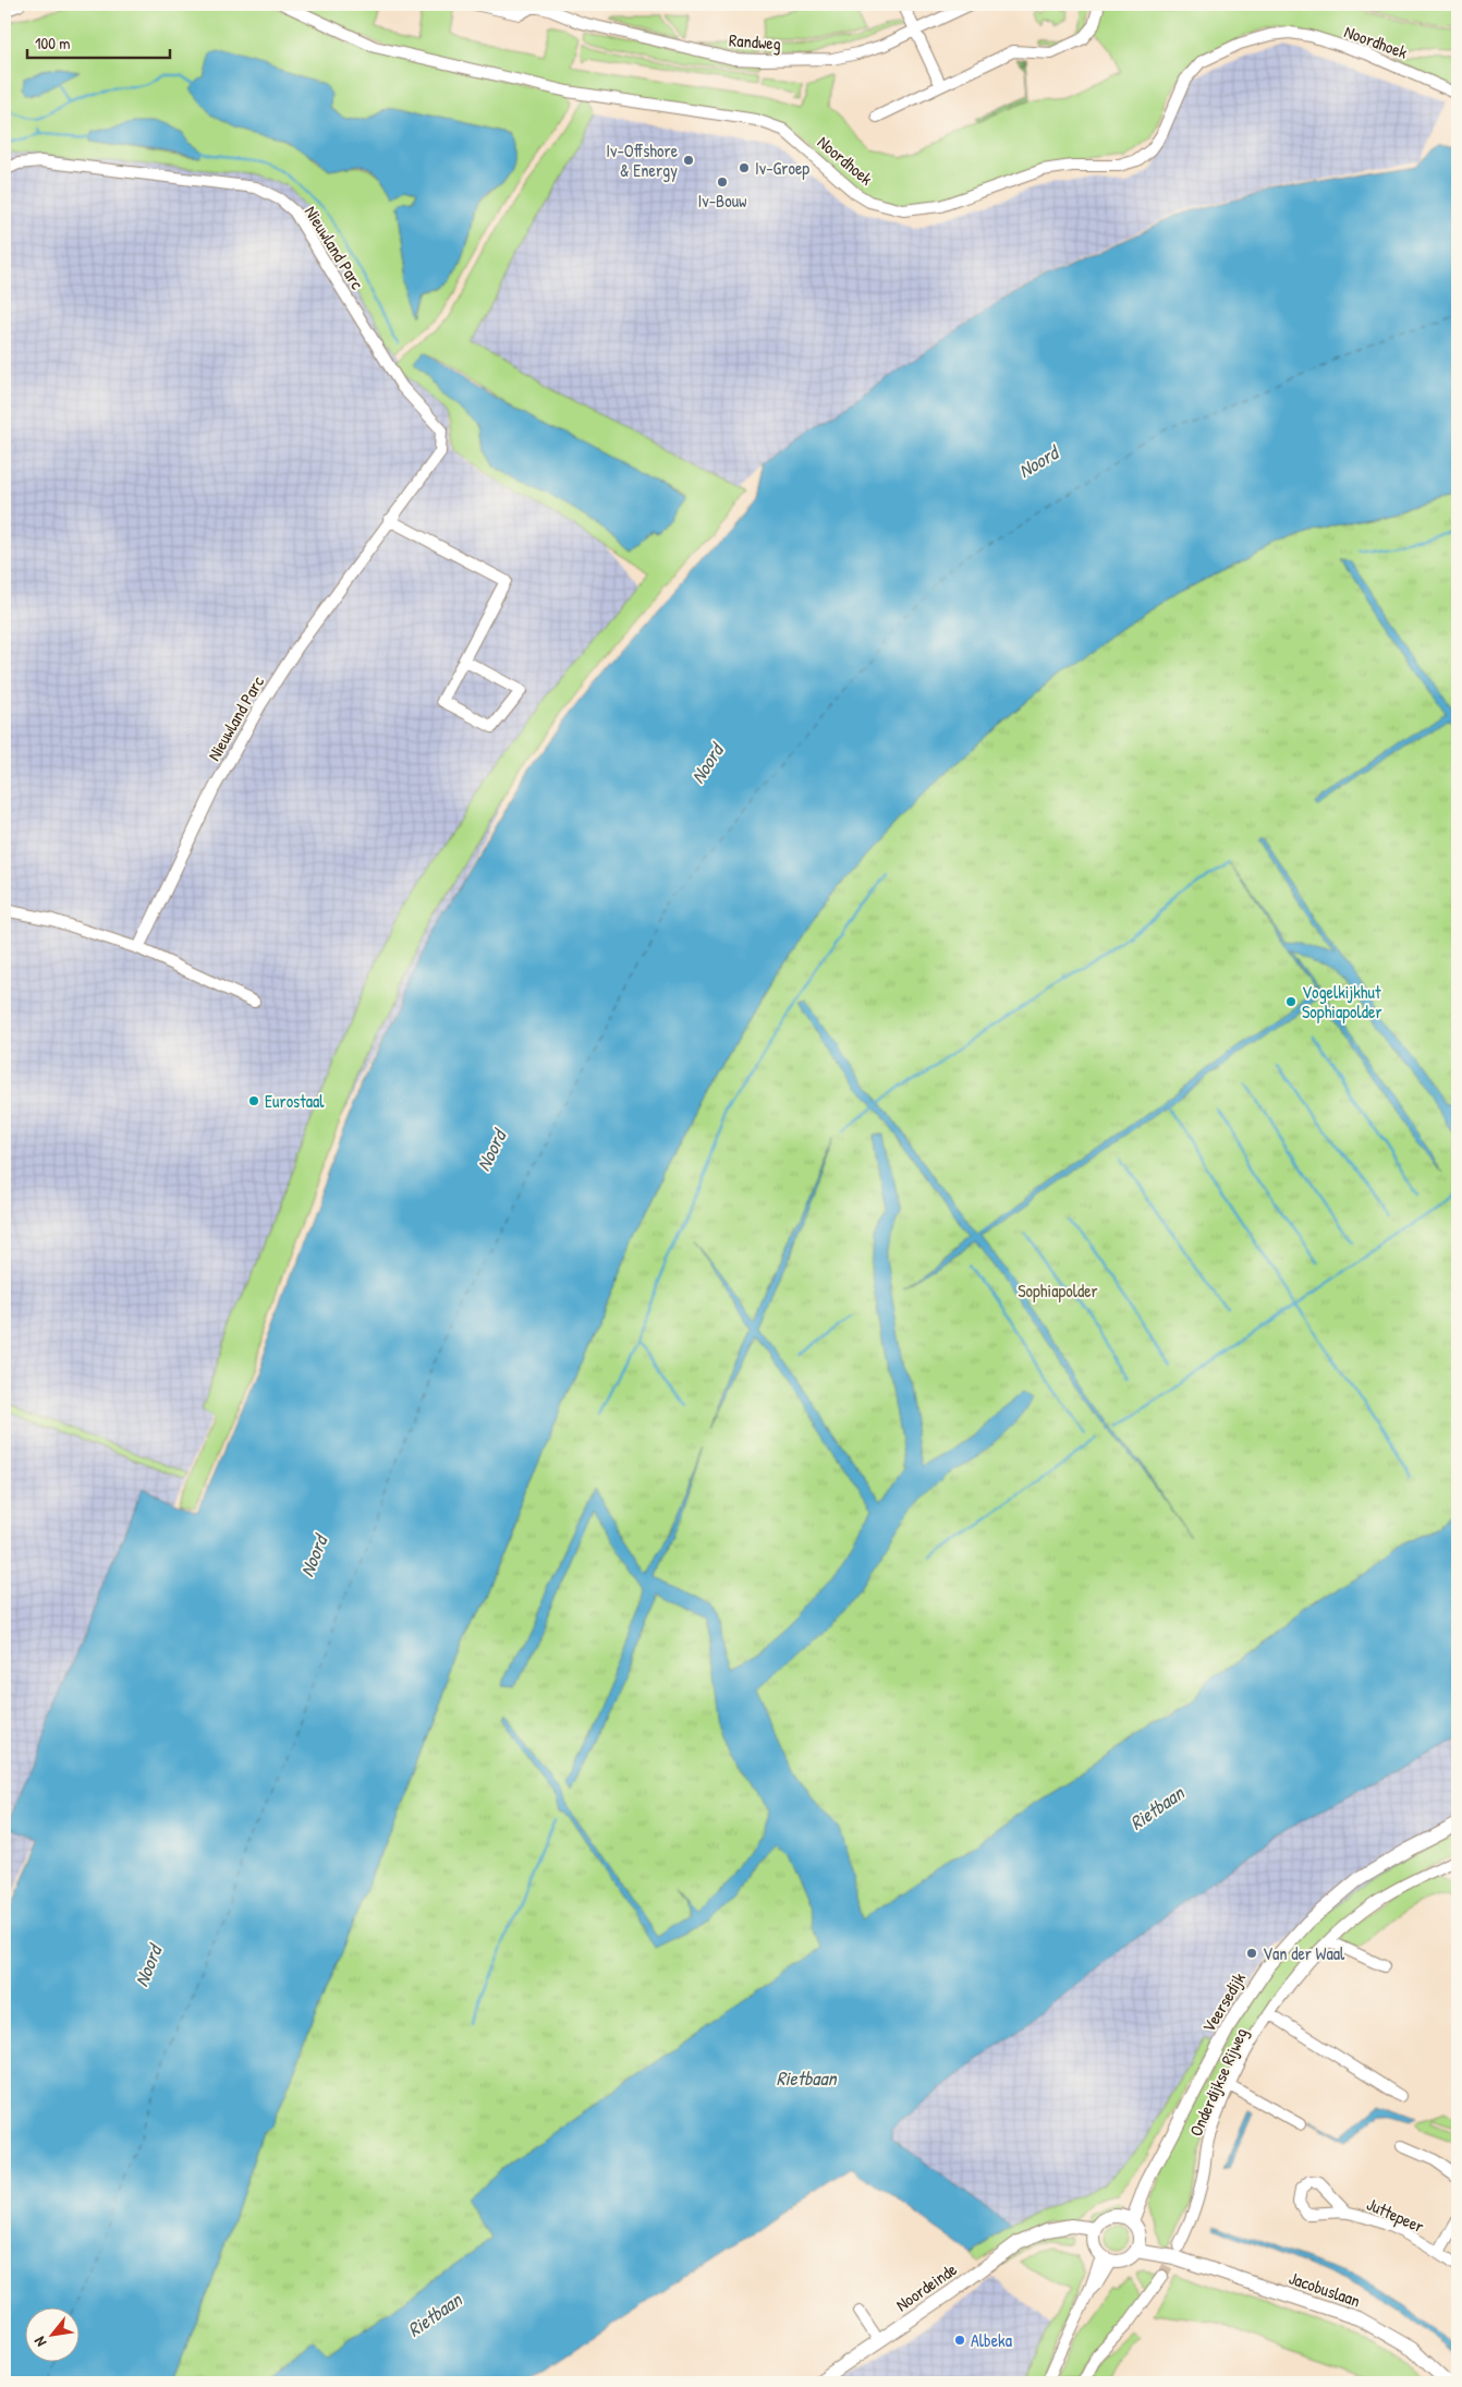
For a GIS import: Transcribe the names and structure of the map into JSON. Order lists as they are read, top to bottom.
{
  "streets": {
    "main road": ["Veersedijk", "Noordeinde", "Jacobuslaan"],
    "street": [
      "Randweg",
      "Noordhoek",
      "Nieuwland Parc",
      "Onderdijkse Rijweg",
      "Juttepeer"
    ]
  },
  "crossings": [
    ["Veersedijk", "Noordeinde"],
    ["Veersedijk", "Jacobuslaan"],
    ["Onderdijkse Rijweg", "Jacobuslaan"],
    ["Noordeinde", "Jacobuslaan"]
  ],
  "water": ["Noord", "Rietbaan"],
  "parks": ["Sophiapolder"],
  "places": [
    "Iv-Offshore & Energy",
    "Iv-Groep",
    "Iv-Bouw",
    "Vogelkijkhut Sophiapolder",
    "Eurostaal",
    "Van der Waal",
    "Albeka"
  ],
  "scale_bar": "100 m",
  "north": "bottom left"
}
